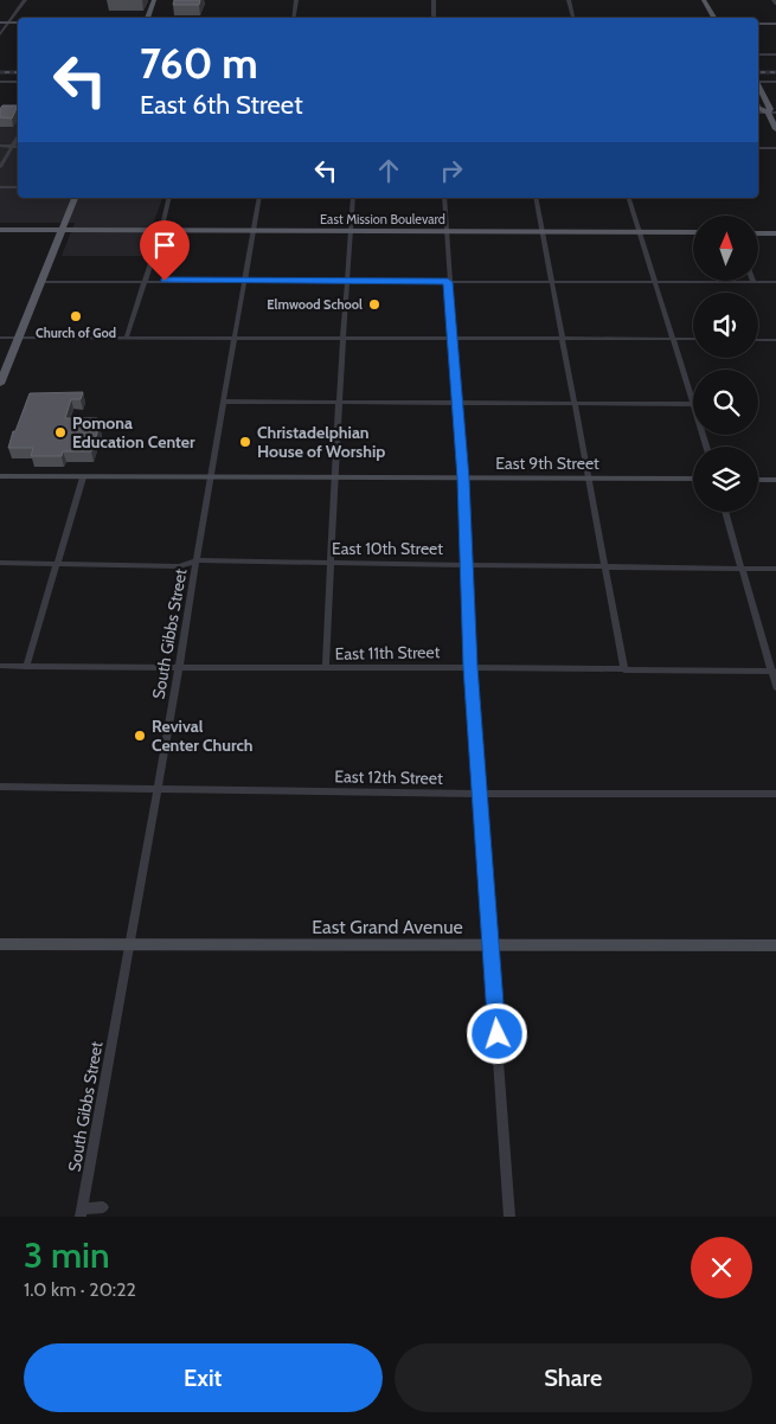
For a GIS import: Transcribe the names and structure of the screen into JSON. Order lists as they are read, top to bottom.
{
  "streets": {
    "main road": ["East Mission Boulevard"],
    "street": [
      "East 9th Street",
      "East 10th Street",
      "South Gibbs Street",
      "East 11th Street",
      "East 12th Street",
      "East Grand Avenue"
    ]
  },
  "crossings": [
    ["East Mission Boulevard", "South Gibbs Street"],
    ["East 9th Street", "South Gibbs Street"],
    ["East 10th Street", "South Gibbs Street"],
    ["South Gibbs Street", "East 11th Street"],
    ["South Gibbs Street", "East 12th Street"],
    ["South Gibbs Street", "East Grand Avenue"]
  ],
  "places": [
    "Elmwood School",
    "Church of God",
    "Pomona Education Center",
    "Christadelphian House of Worship",
    "Revival Center Church"
  ],
  "north": "top",
  "page": {
    "turn": ["760 m", "East 6th Street"],
    "heading": ["3 min", "1.0 km · 20:22"],
    "buttons": ["Exit", "Share"]
  }
}
